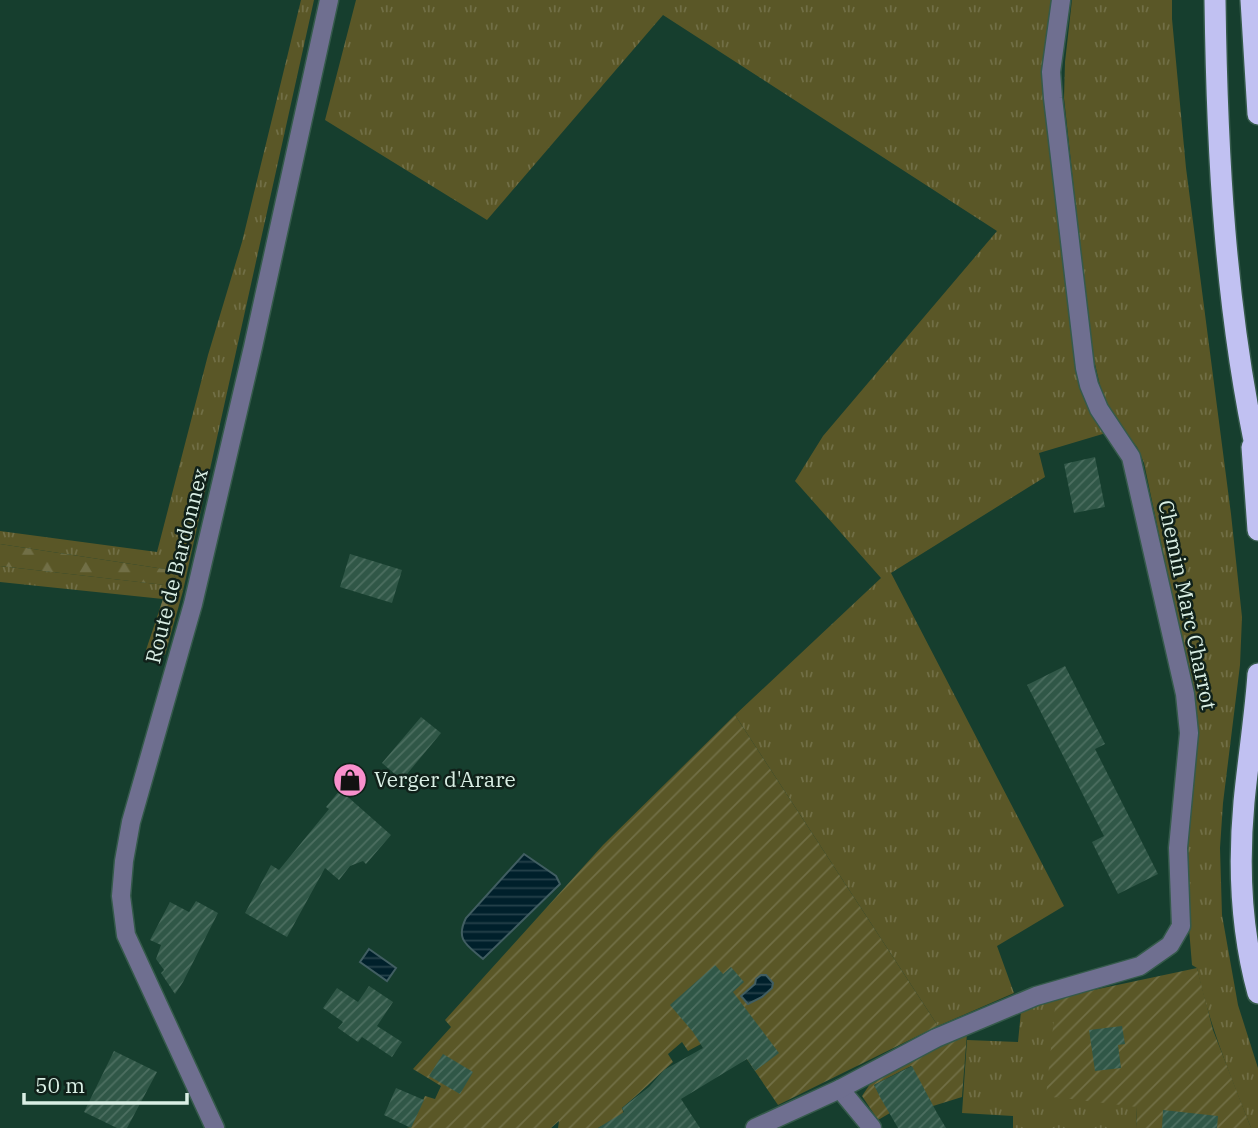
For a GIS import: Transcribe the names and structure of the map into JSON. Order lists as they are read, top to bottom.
{
  "streets": {
    "street": ["Route de Bardonnex", "Chemin Marc Charrot"]
  },
  "places": {
    "shop": ["Verger d'Arare"]
  },
  "scale_bar": "50 m"
}
